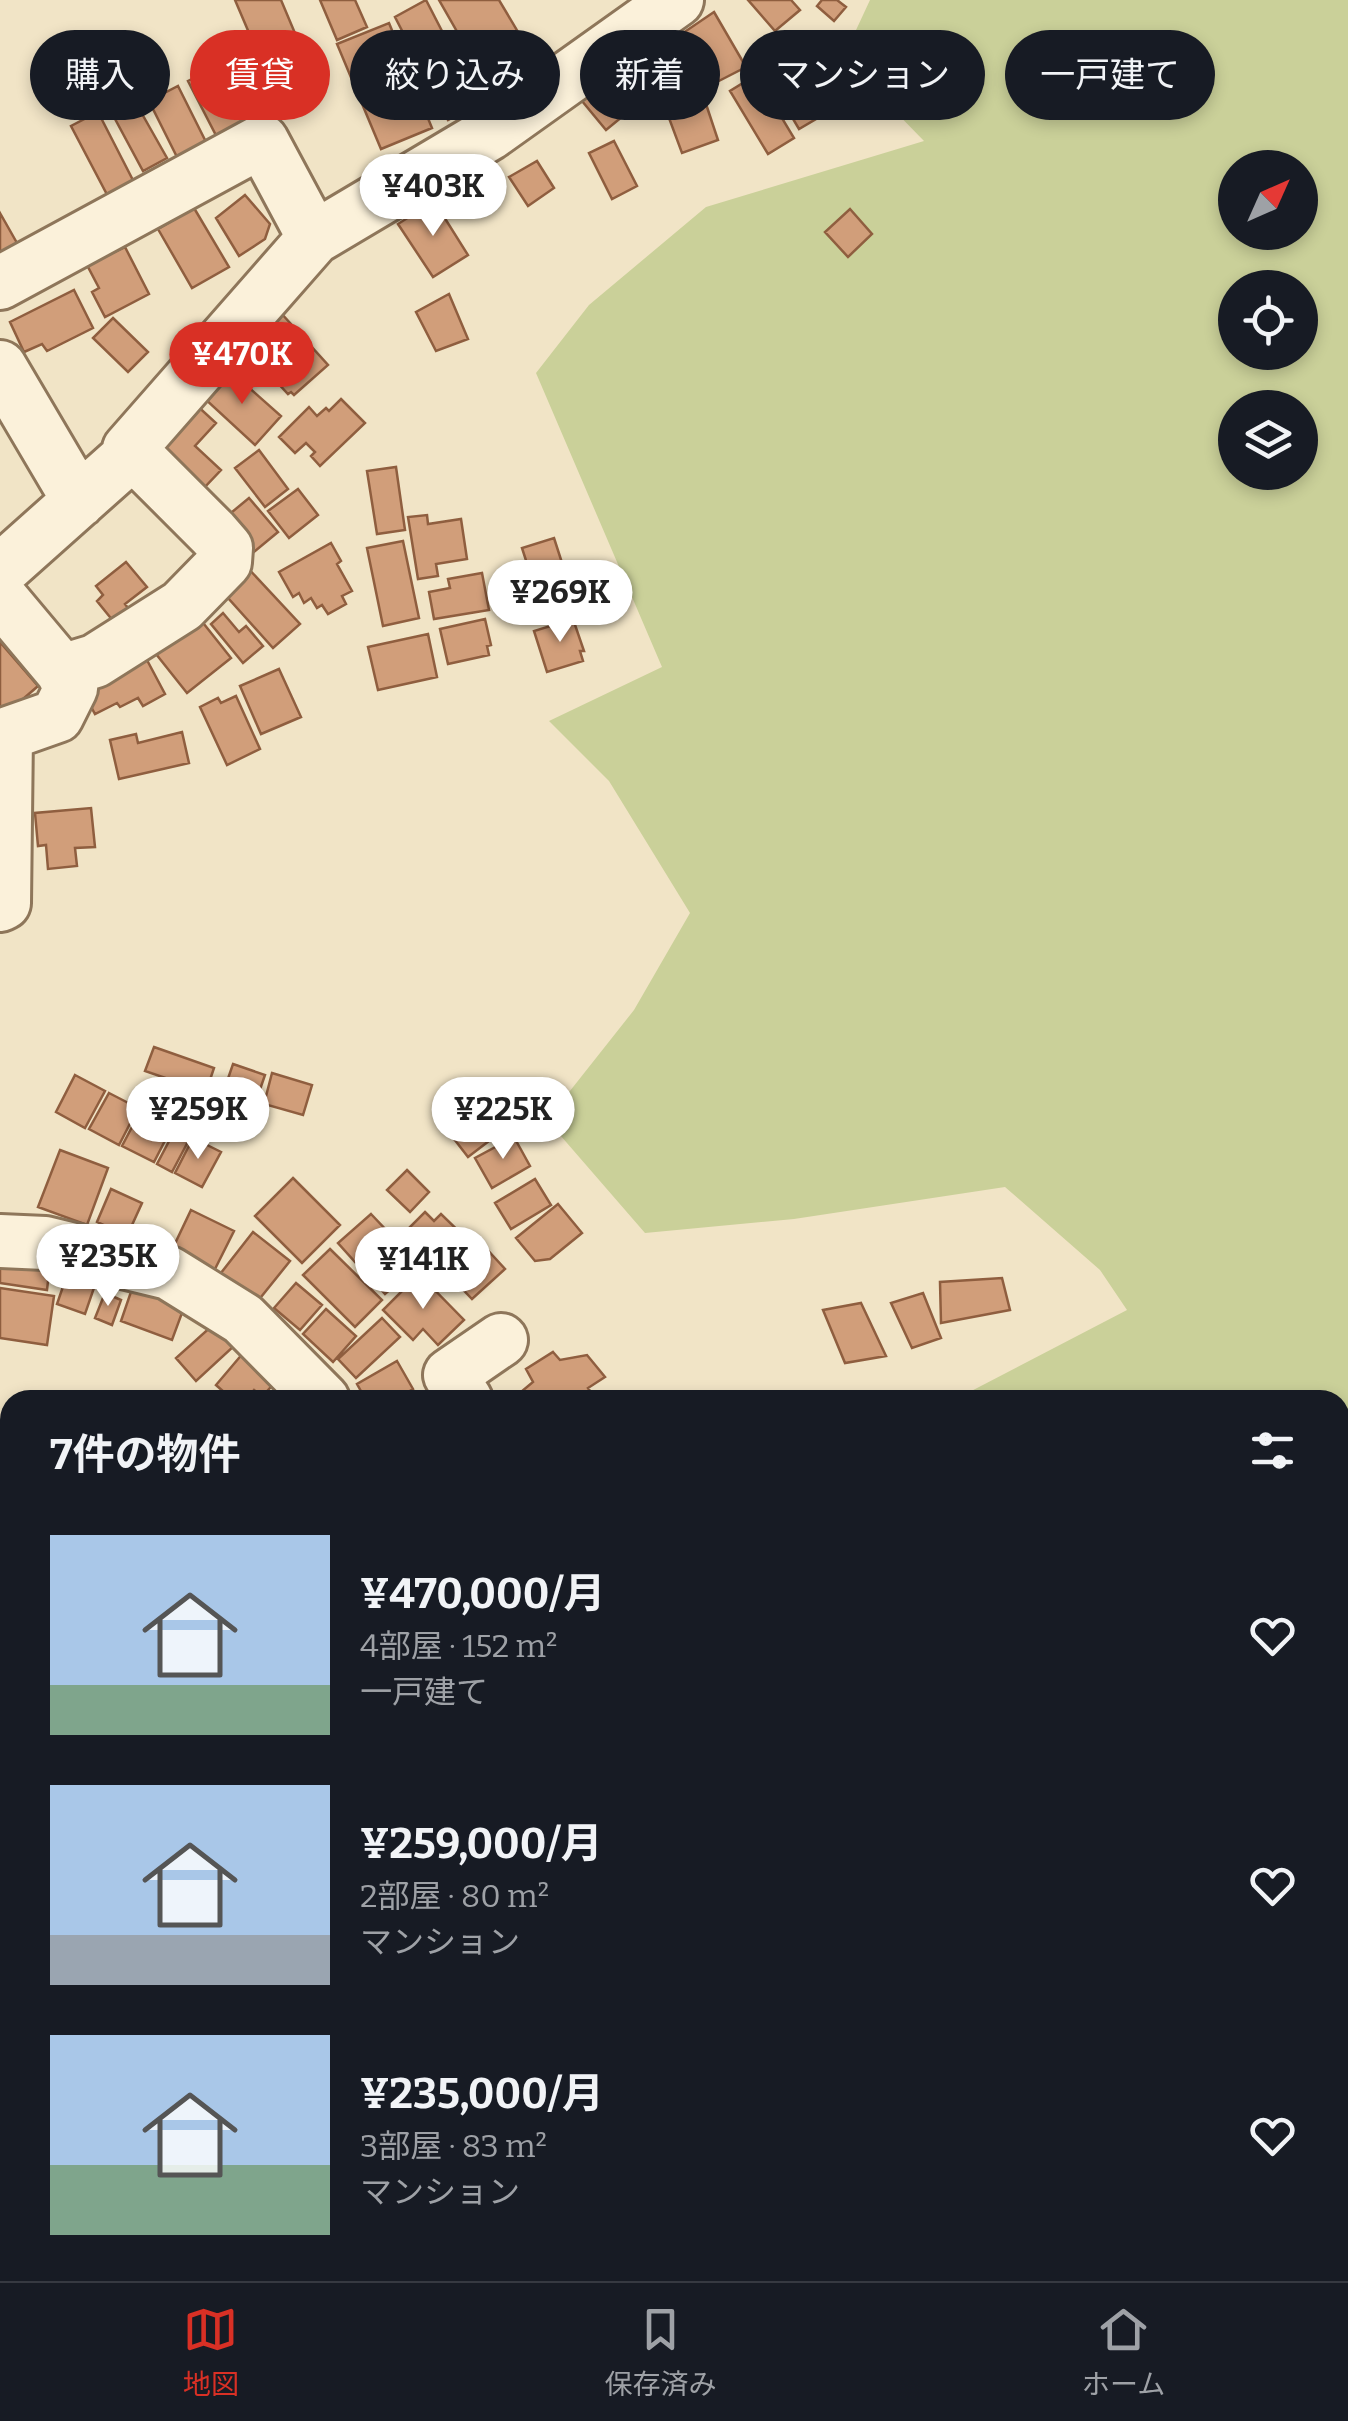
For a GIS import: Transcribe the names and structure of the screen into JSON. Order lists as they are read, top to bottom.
{
  "north": "top right",
  "page": {
    "chip": [
      "購入",
      "賃貸",
      "絞り込み",
      "新着",
      "マンション",
      "一戸建て"
    ],
    "price": [
      "¥403K",
      "¥470K",
      "¥269K",
      "¥259K",
      "¥225K",
      "¥235K",
      "¥141K"
    ],
    "heading": "7件の物件",
    "list": [
      {
        "name": "¥470,000/月",
        "note": "4部屋 · 152 m² · 一戸建て"
      },
      {
        "name": "¥259,000/月",
        "note": "2部屋 · 80 m² · マンション"
      },
      {
        "name": "¥235,000/月",
        "note": "3部屋 · 83 m² · マンション"
      }
    ],
    "tabs": ["地図", "保存済み", "ホーム"]
  }
}
